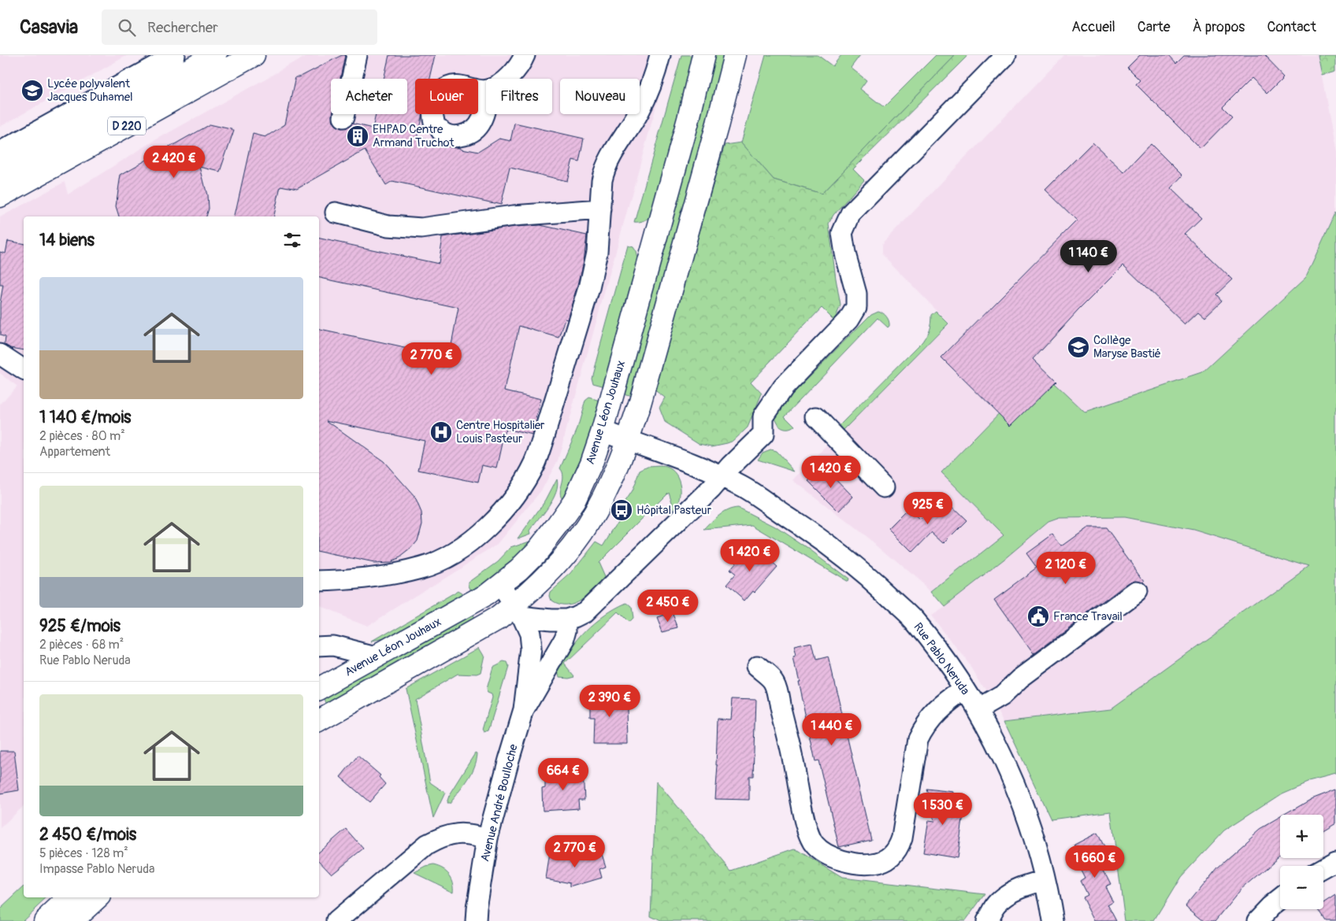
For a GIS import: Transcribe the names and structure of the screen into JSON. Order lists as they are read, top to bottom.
{
  "streets": {
    "main road": ["D 220", "Avenue Léon Jouhaux"],
    "street": ["Rue Pablo Neruda", "Avenue André Boulloche"]
  },
  "crossings": [
    ["Avenue Léon Jouhaux", "Rue Pablo Neruda"]
  ],
  "places": {
    "school or university": ["Lycée polyvalent Jacques Duhamel", "Collège Maryse Bastié"],
    "building": ["EHPAD Centre Armand Truchot"],
    "hospital": ["Centre Hospitalier Louis Pasteur"],
    "bus stop": ["Hôpital Pasteur"],
    "public building": ["France Travail"]
  },
  "page": {
    "header": "Casavia",
    "search": "Rechercher",
    "nav": [
      "Accueil",
      "Carte",
      "À propos",
      "Contact"
    ],
    "chip": [
      "Acheter",
      "Louer",
      "Filtres",
      "Nouveau"
    ],
    "price": [
      "2 420 €",
      "1 140 €",
      "2 770 €",
      "1 420 €",
      "925 €",
      "1 420 €",
      "2 120 €",
      "2 450 €",
      "2 390 €",
      "1 440 €",
      "664 €",
      "1 530 €",
      "2 770 €",
      "1 660 €"
    ],
    "heading": "14 biens",
    "list": [
      {
        "name": "1 140 €/mois",
        "note": "2 pièces · 80 m² · Appartement"
      },
      {
        "name": "925 €/mois",
        "note": "2 pièces · 68 m² · Rue Pablo Neruda"
      },
      {
        "name": "2 450 €/mois",
        "note": "5 pièces · 128 m² · Impasse Pablo Neruda"
      }
    ],
    "map_buttons": ["+", "−"]
  }
}
